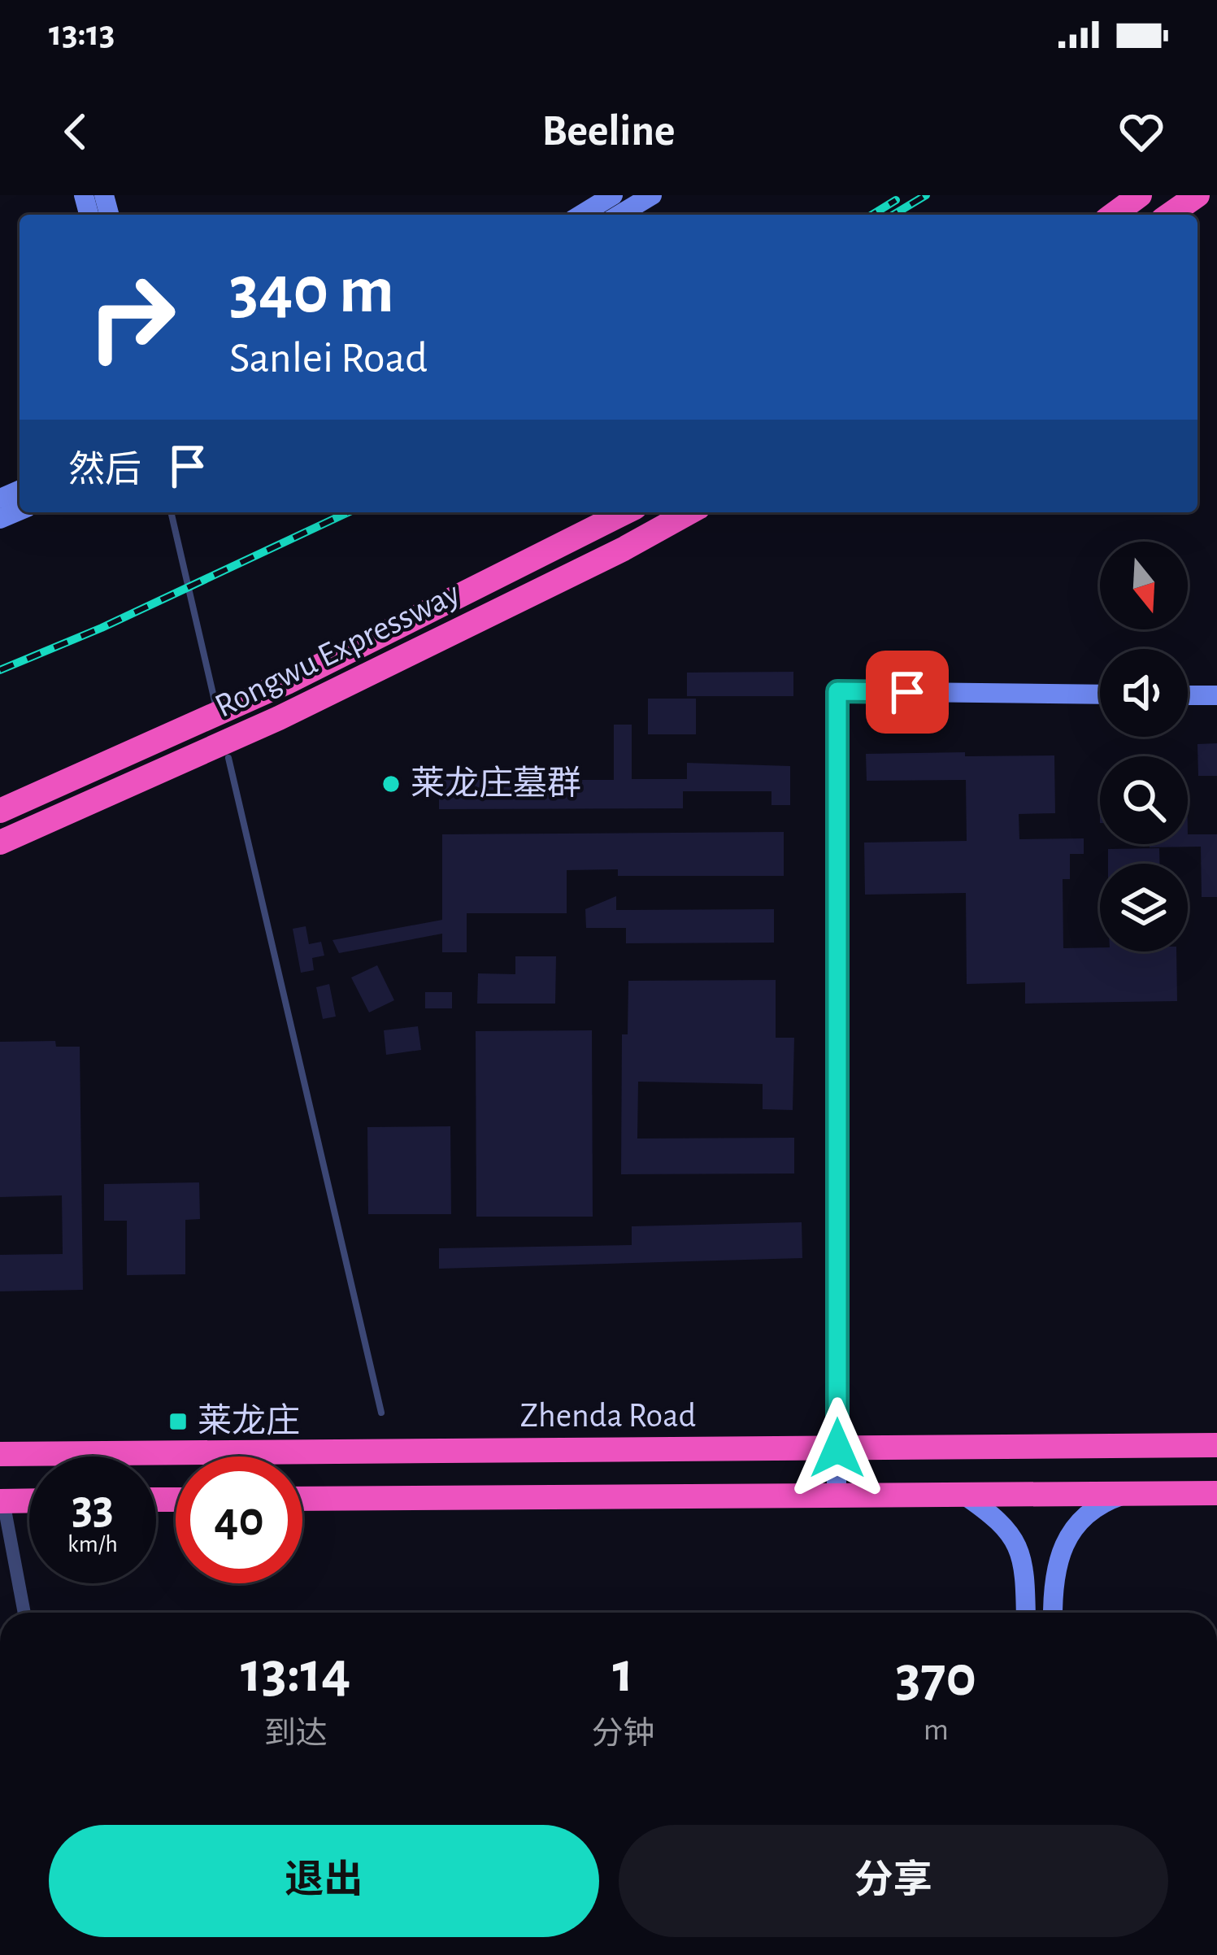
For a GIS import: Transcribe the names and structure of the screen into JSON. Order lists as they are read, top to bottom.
{
  "streets": {
    "highway": ["Rongwu Expressway", "Zhenda Road"]
  },
  "places": {
    "other": ["莱龙庄墓群"],
    "transit": ["莱龙庄"]
  },
  "north": "bottom",
  "page": {
    "status": "13:13",
    "header": "Beeline",
    "turn": ["340 m", "Sanlei Road"],
    "then": "然后",
    "speed": "33 km/h",
    "limit": "40",
    "eta": [
      "13:14",
      "到达",
      "1",
      "分钟",
      "370",
      "m"
    ],
    "buttons": ["退出", "分享"]
  }
}
